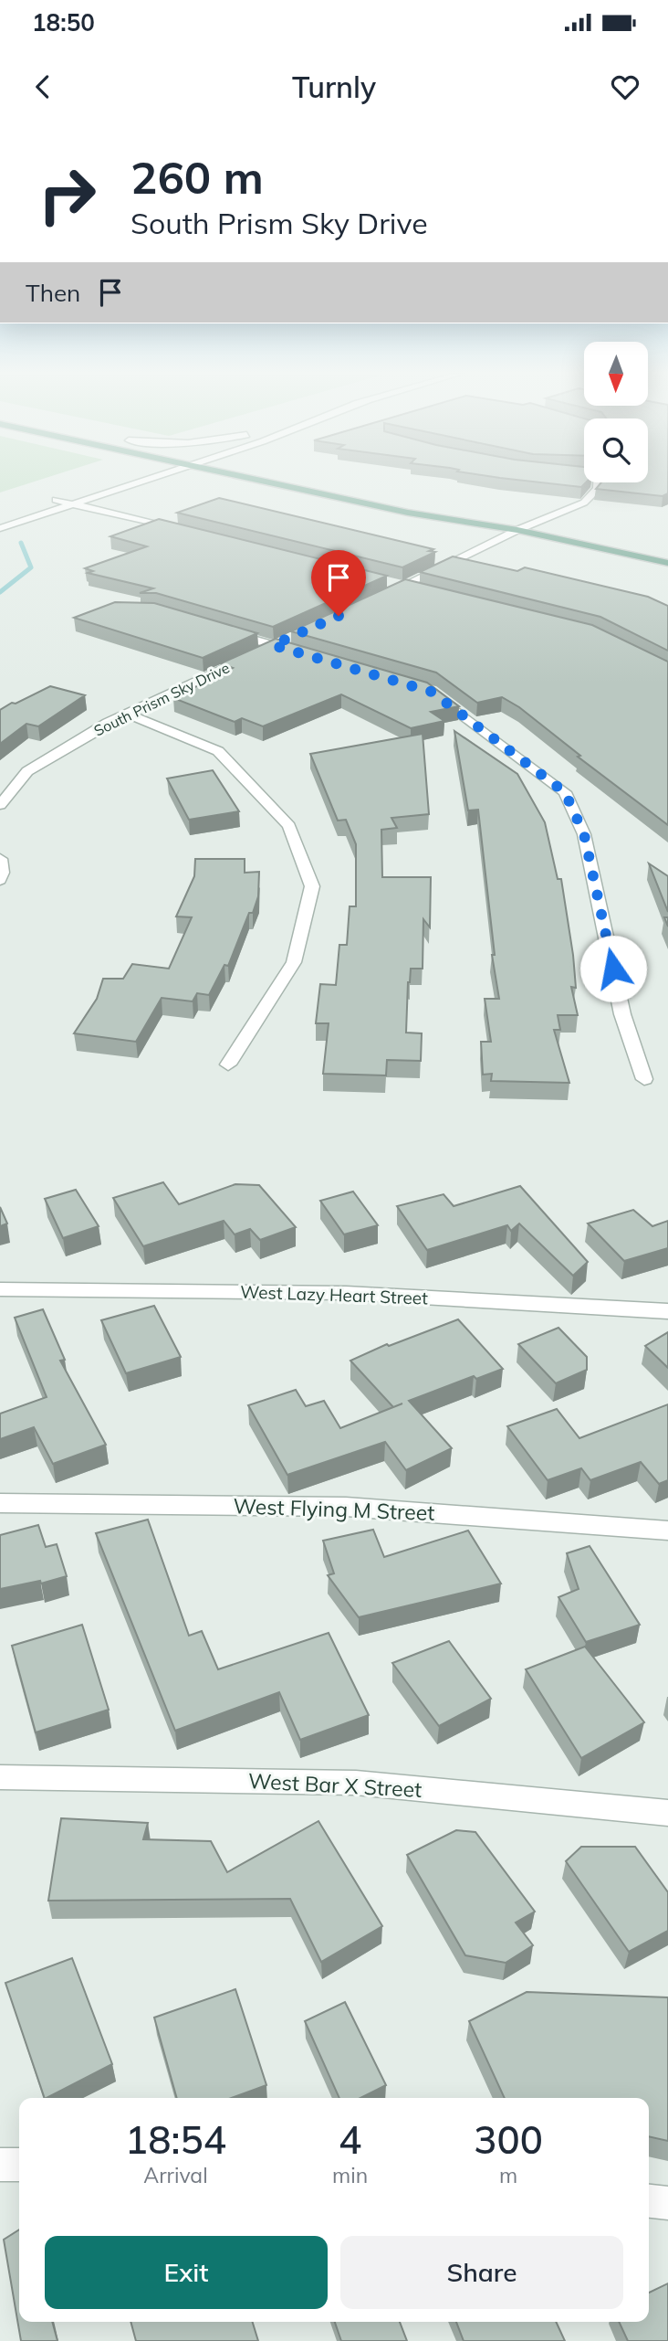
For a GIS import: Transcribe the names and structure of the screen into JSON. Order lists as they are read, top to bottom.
{
  "streets": {
    "street": [
      "South Prism Sky Drive",
      "West Lazy Heart Street",
      "West Flying M Street",
      "West Bar X Street"
    ]
  },
  "north": "bottom",
  "page": {
    "status": "18:50",
    "header": "Turnly",
    "turn": ["260 m", "South Prism Sky Drive"],
    "then": "Then",
    "eta": [
      "18:54",
      "Arrival",
      "4",
      "min",
      "300",
      "m"
    ],
    "buttons": ["Exit", "Share"]
  }
}
